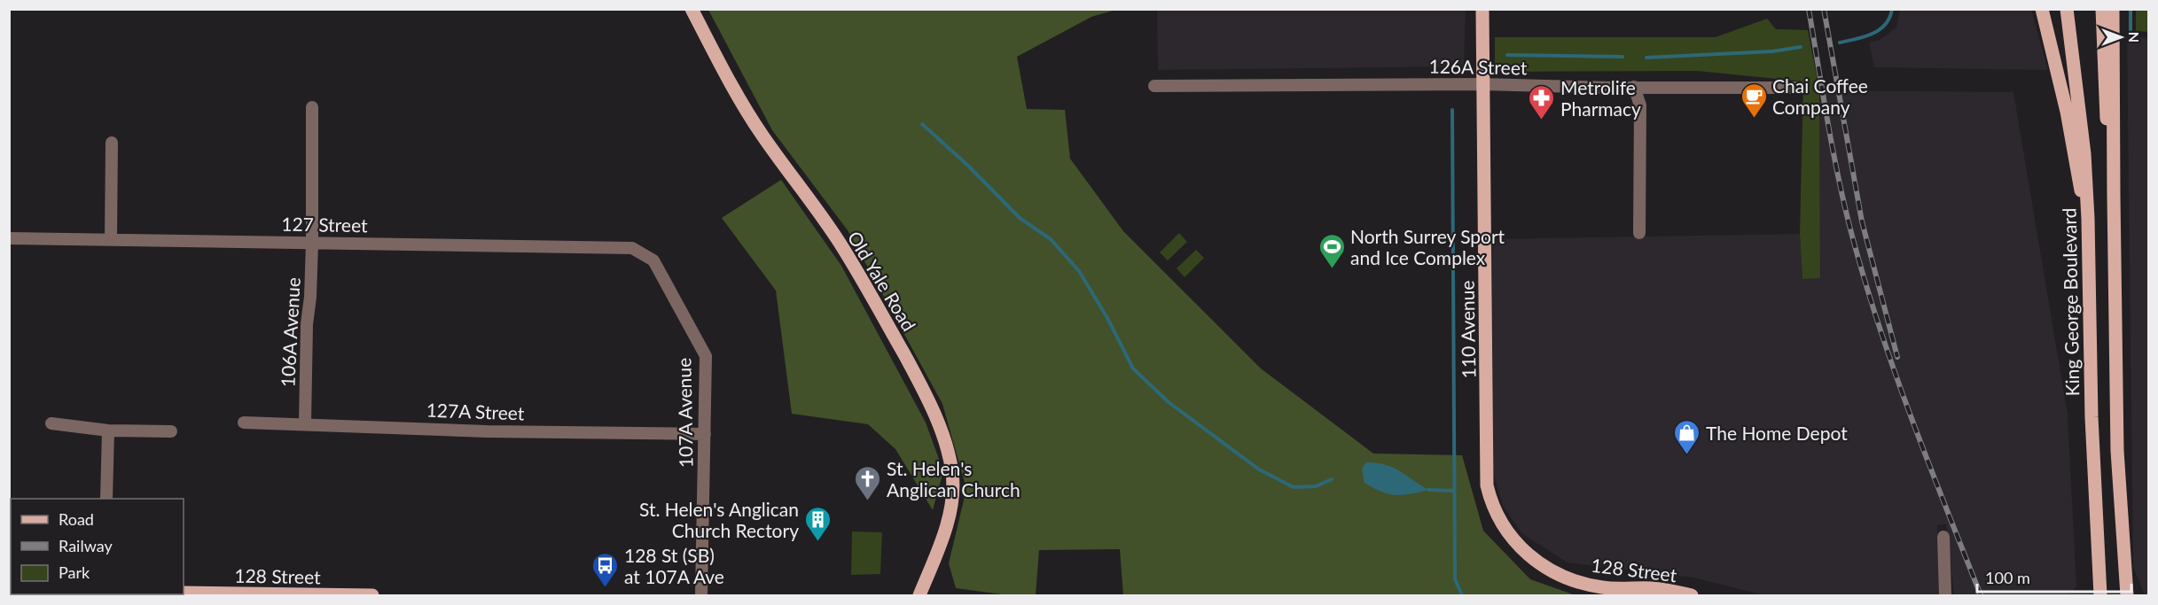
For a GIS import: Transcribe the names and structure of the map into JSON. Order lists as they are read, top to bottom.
{
  "streets": {
    "main road": [
      "Old Yale Road",
      "King George Boulevard",
      "110 Avenue",
      "128 Street"
    ],
    "street": [
      "126A Street",
      "127 Street",
      "106A Avenue",
      "127A Street",
      "107A Avenue"
    ]
  },
  "crossings": [
    ["126A Street", "110 Avenue"],
    ["127 Street", "106A Avenue"],
    ["127 Street", "107A Avenue"],
    ["110 Avenue", "128 Street"],
    ["106A Avenue", "127A Street"],
    ["127A Street", "107A Avenue"]
  ],
  "places": {
    "cafe": ["Chai Coffee Company"],
    "pharmacy": ["Metrolife Pharmacy"],
    "sports": ["North Surrey Sport and Ice Complex"],
    "shop": ["The Home Depot"],
    "church": ["St. Helen's Anglican Church"],
    "building": ["St. Helen's Anglican Church Rectory"],
    "bus stop": ["128 St (SB) at 107A Ave"]
  },
  "legend": ["Road", "Railway", "Park"],
  "scale_bar": "100 m",
  "north": "right"
}
